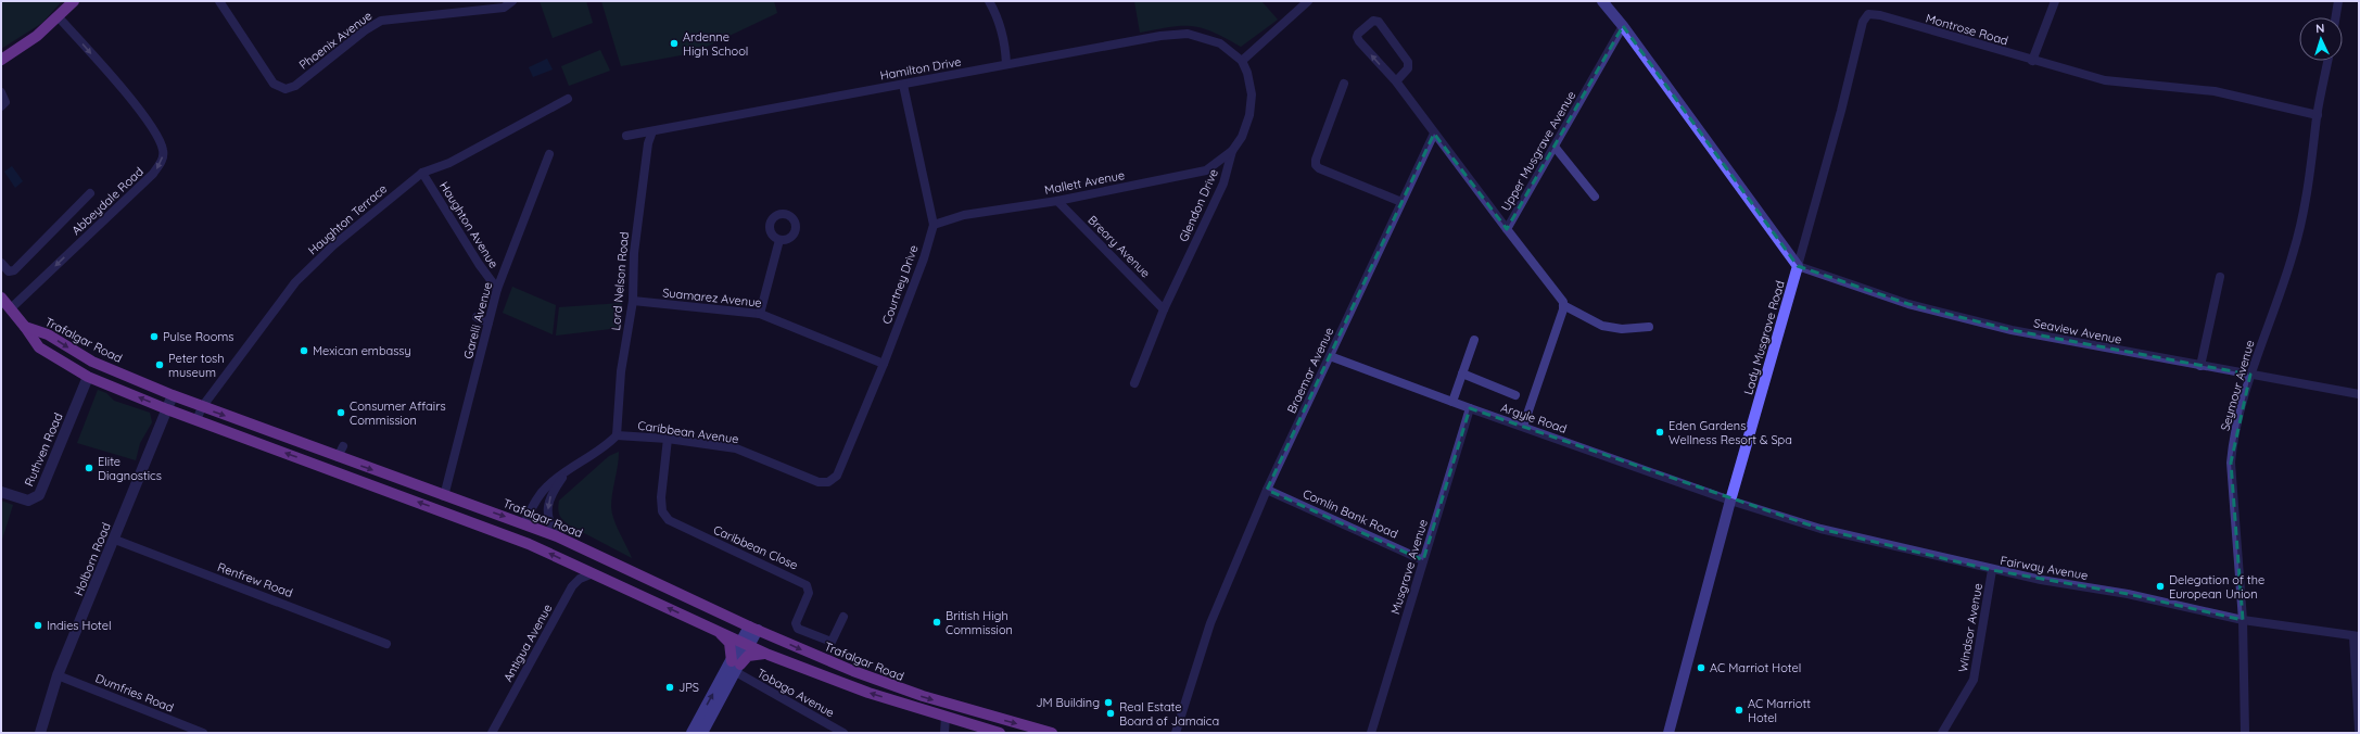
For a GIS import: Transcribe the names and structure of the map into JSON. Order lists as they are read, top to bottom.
{
  "streets": {
    "main road": ["Lady Musgrave Road", "Trafalgar Road"],
    "street": [
      "Montrose Road",
      "Phoenix Avenue",
      "Hamilton Drive",
      "Upper Musgrave Avenue",
      "Mallett Avenue",
      "Abbeydale Road",
      "Glendon Drive",
      "Haughton Terrace",
      "Haughton Avenue",
      "Breary Avenue",
      "Lord Nelson Road",
      "Courtney Drive",
      "Suamarez Avenue",
      "Garelli Avenue",
      "Seaview Avenue",
      "Braemar Avenue",
      "Seymour Avenue",
      "Argyle Road",
      "Caribbean Avenue",
      "Ruthven Road",
      "Comlin Bank Road",
      "Caribbean Close",
      "Holborn Road",
      "Musgrave Avenue",
      "Fairway Avenue",
      "Renfrew Road",
      "Windsor Avenue",
      "Antigua Avenue",
      "Dumfries Road",
      "Tobago Avenue"
    ]
  },
  "crossings": [
    ["Montrose Road", "Seaview Avenue"],
    ["Montrose Road", "Lady Musgrave Road"],
    ["Montrose Road", "Seymour Avenue"],
    ["Hamilton Drive", "Glendon Drive"],
    ["Hamilton Drive", "Lord Nelson Road"],
    ["Hamilton Drive", "Courtney Drive"],
    ["Mallett Avenue", "Glendon Drive"],
    ["Mallett Avenue", "Breary Avenue"],
    ["Mallett Avenue", "Courtney Drive"],
    ["Abbeydale Road", "Trafalgar Road"],
    ["Glendon Drive", "Breary Avenue"],
    ["Haughton Terrace", "Haughton Avenue"],
    ["Haughton Terrace", "Trafalgar Road"],
    ["Haughton Avenue", "Garelli Avenue"],
    ["Lord Nelson Road", "Suamarez Avenue"],
    ["Lord Nelson Road", "Caribbean Avenue"],
    ["Courtney Drive", "Suamarez Avenue"],
    ["Courtney Drive", "Caribbean Avenue"],
    ["Garelli Avenue", "Trafalgar Road"],
    ["Seaview Avenue", "Lady Musgrave Road"],
    ["Seaview Avenue", "Seymour Avenue"],
    ["Lady Musgrave Road", "Argyle Road"],
    ["Lady Musgrave Road", "Fairway Avenue"],
    ["Trafalgar Road", "Ruthven Road"],
    ["Trafalgar Road", "Holborn Road"],
    ["Trafalgar Road", "Antigua Avenue"],
    ["Braemar Avenue", "Argyle Road"],
    ["Braemar Avenue", "Comlin Bank Road"],
    ["Seymour Avenue", "Fairway Avenue"],
    ["Argyle Road", "Musgrave Avenue"],
    ["Argyle Road", "Fairway Avenue"],
    ["Caribbean Avenue", "Caribbean Close"],
    ["Comlin Bank Road", "Musgrave Avenue"],
    ["Holborn Road", "Renfrew Road"],
    ["Holborn Road", "Dumfries Road"],
    ["Fairway Avenue", "Windsor Avenue"]
  ],
  "places": [
    "Ardenne High School",
    "Pulse Rooms",
    "Mexican embassy",
    "Peter tosh museum",
    "Consumer Affairs Commission",
    "Eden Gardens Wellness Resort & Spa",
    "Elite Diagnostics",
    "Delegation of the European Union",
    "British High Commission",
    "Indies Hotel",
    "AC Marriot Hotel",
    "JPS",
    "JM Building",
    "AC Marriott Hotel",
    "Real Estate Board of Jamaica"
  ],
  "north": "top"
}
